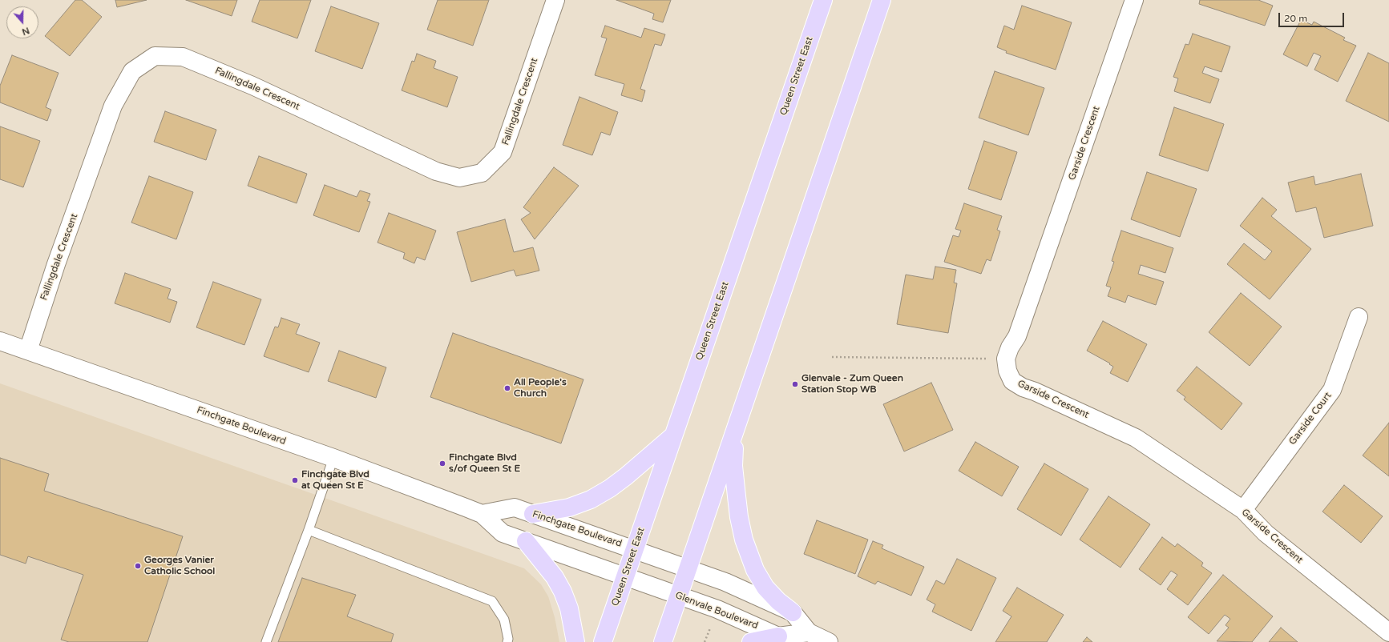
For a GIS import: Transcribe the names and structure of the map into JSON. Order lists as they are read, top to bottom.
{
  "streets": {
    "main road": ["Queen Street East"],
    "street": [
      "Fallingdale Crescent",
      "Garside Crescent",
      "Garside Court",
      "Finchgate Boulevard",
      "Glenvale Boulevard"
    ]
  },
  "crossings": [
    ["Queen Street East", "Finchgate Boulevard"],
    ["Queen Street East", "Glenvale Boulevard"],
    ["Fallingdale Crescent", "Finchgate Boulevard"],
    ["Garside Crescent", "Garside Court"],
    ["Finchgate Boulevard", "Glenvale Boulevard"]
  ],
  "places": [
    "Glenvale - Zum Queen Station Stop WB",
    "All People's Church",
    "Finchgate Blvd s/of Queen St E",
    "Finchgate Blvd at Queen St E",
    "Georges Vanier Catholic School"
  ],
  "scale_bar": "20 m",
  "north": "bottom"
}
